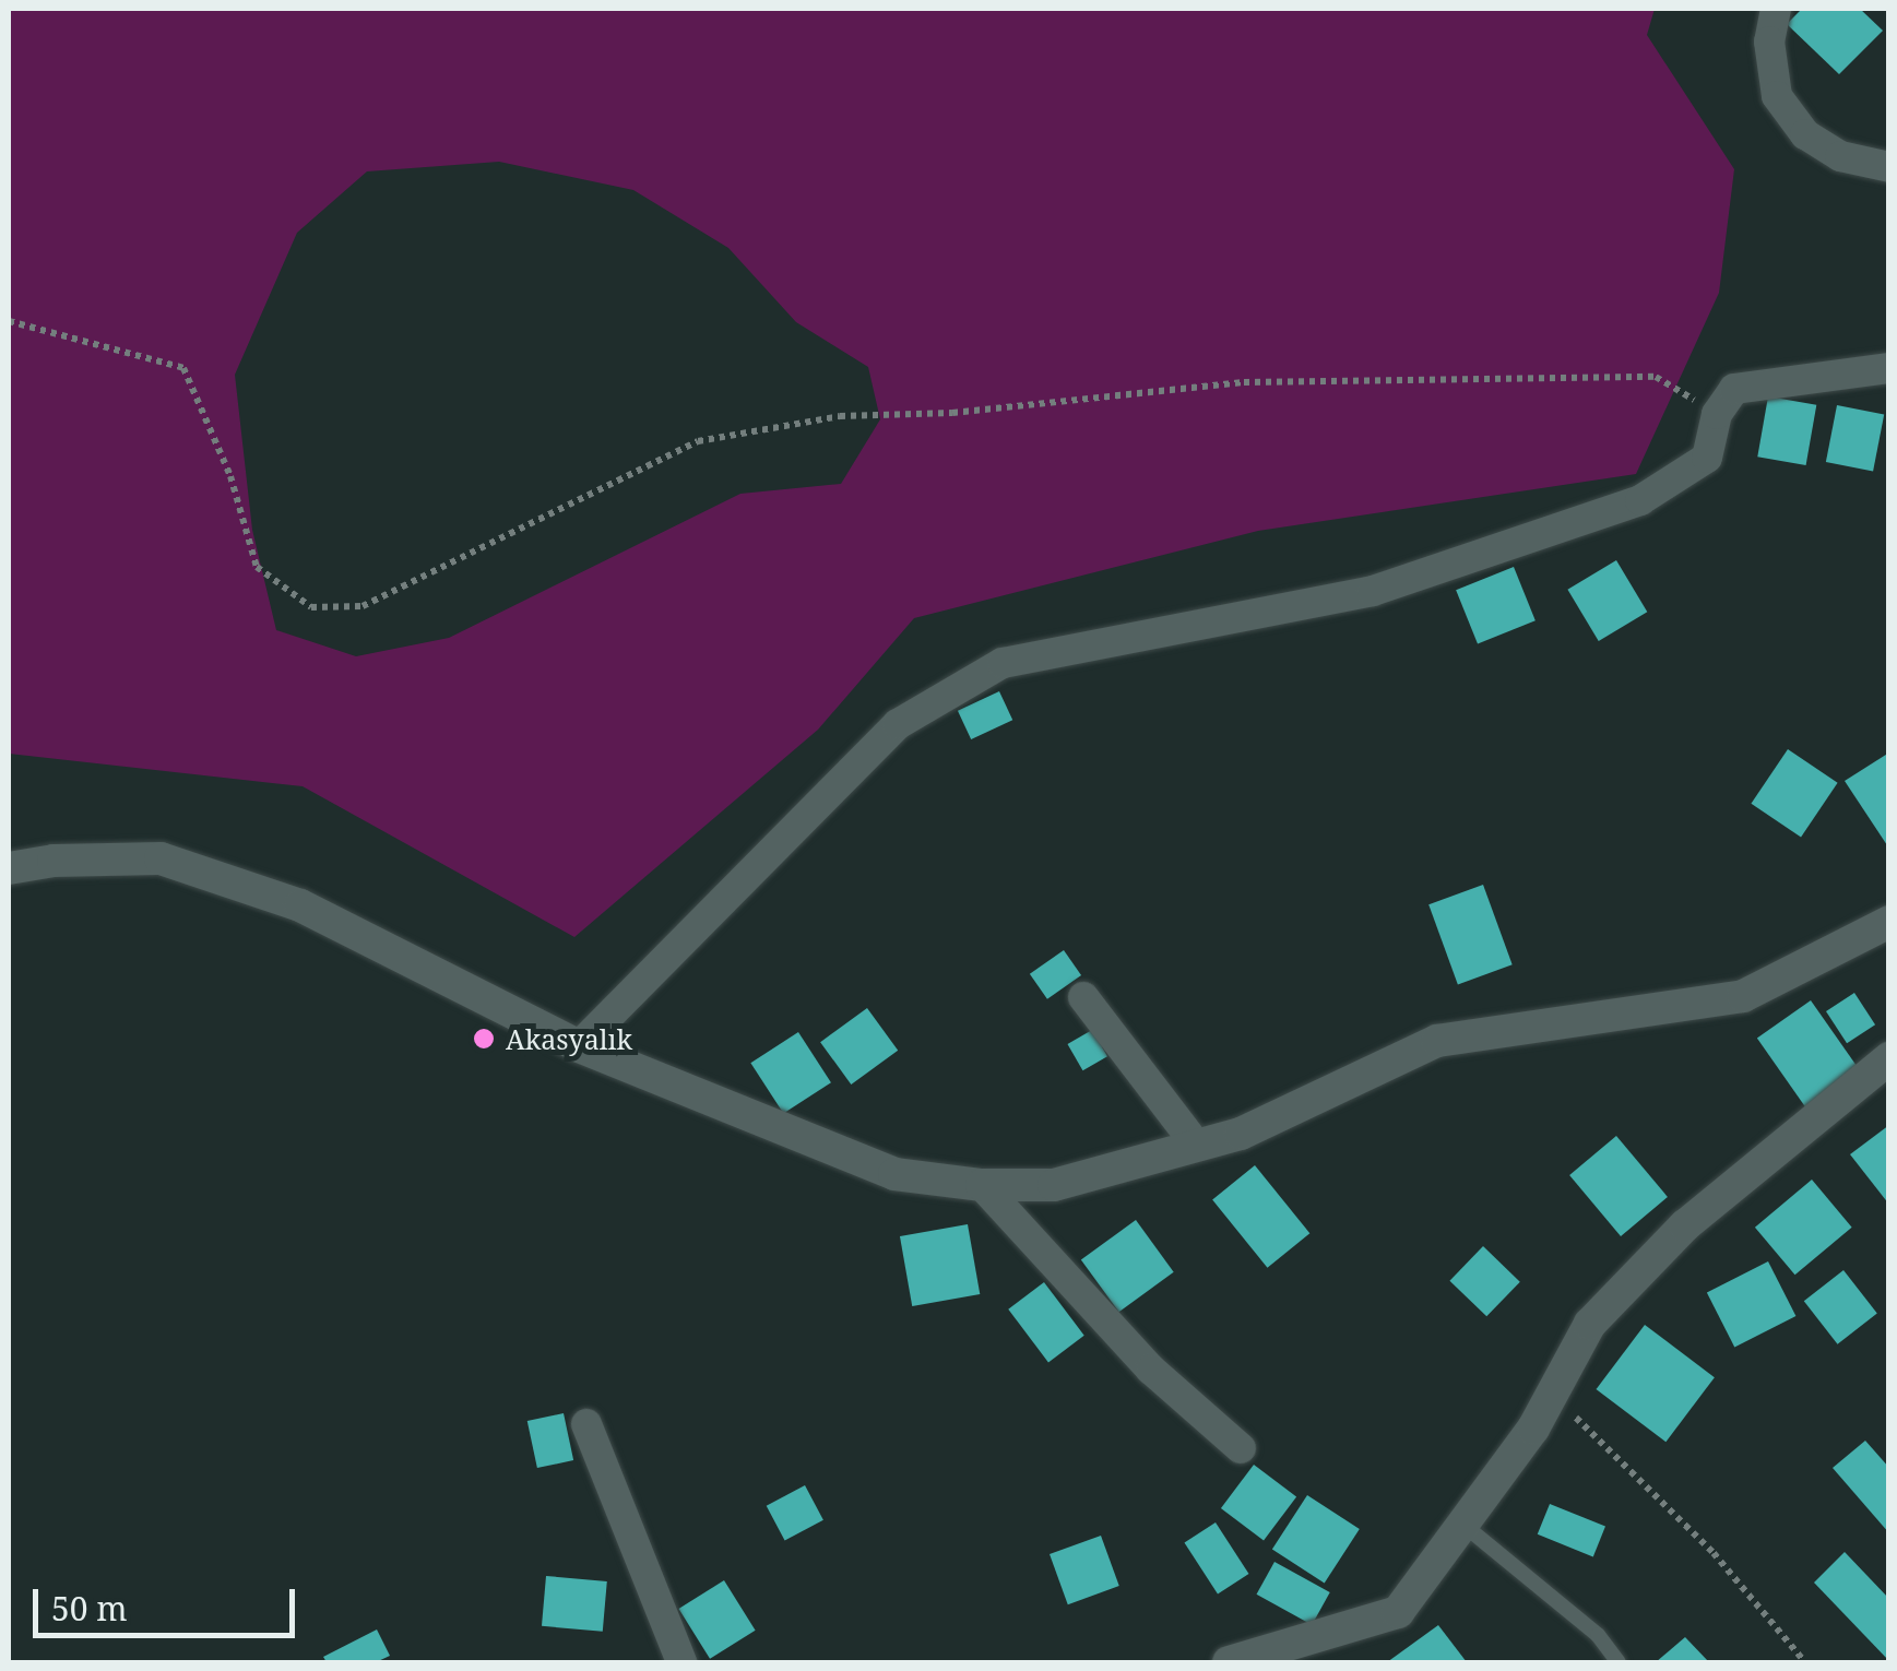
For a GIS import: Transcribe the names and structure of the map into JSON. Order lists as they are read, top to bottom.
{
  "places": ["Akasyalık"],
  "scale_bar": "50 m"
}
